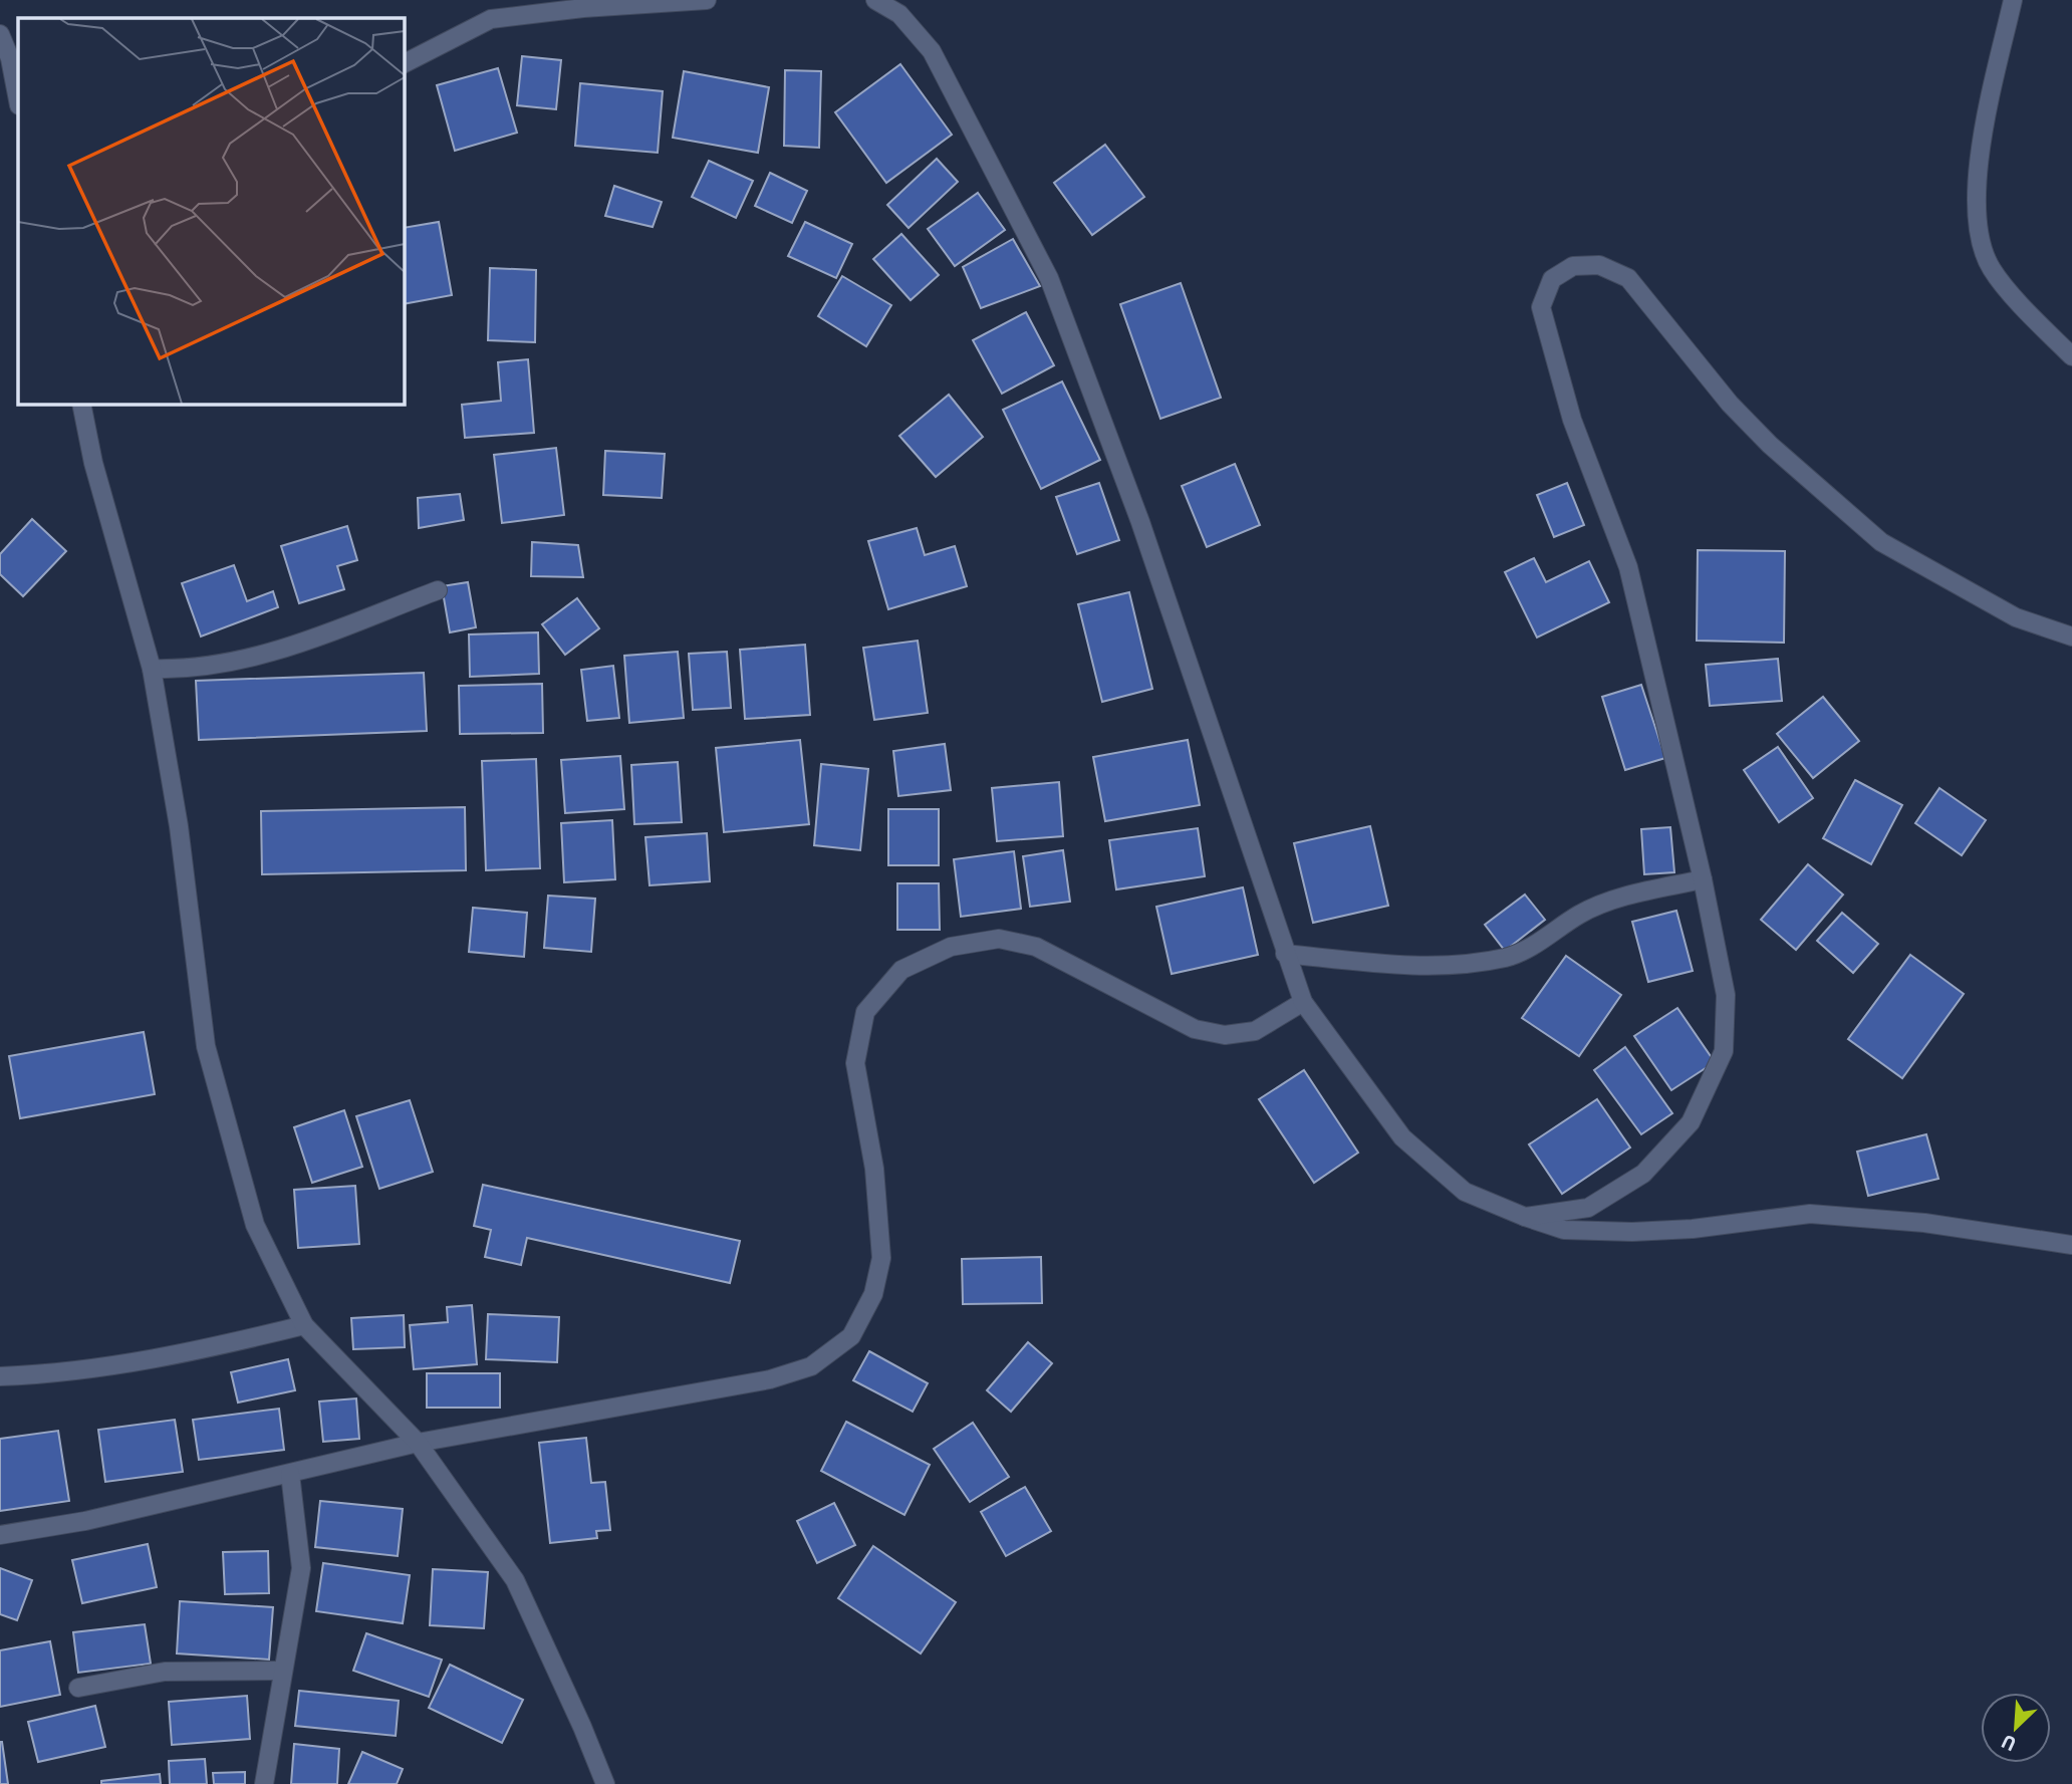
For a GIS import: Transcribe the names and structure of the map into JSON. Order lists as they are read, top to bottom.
{
  "north": "bottom left"
}
